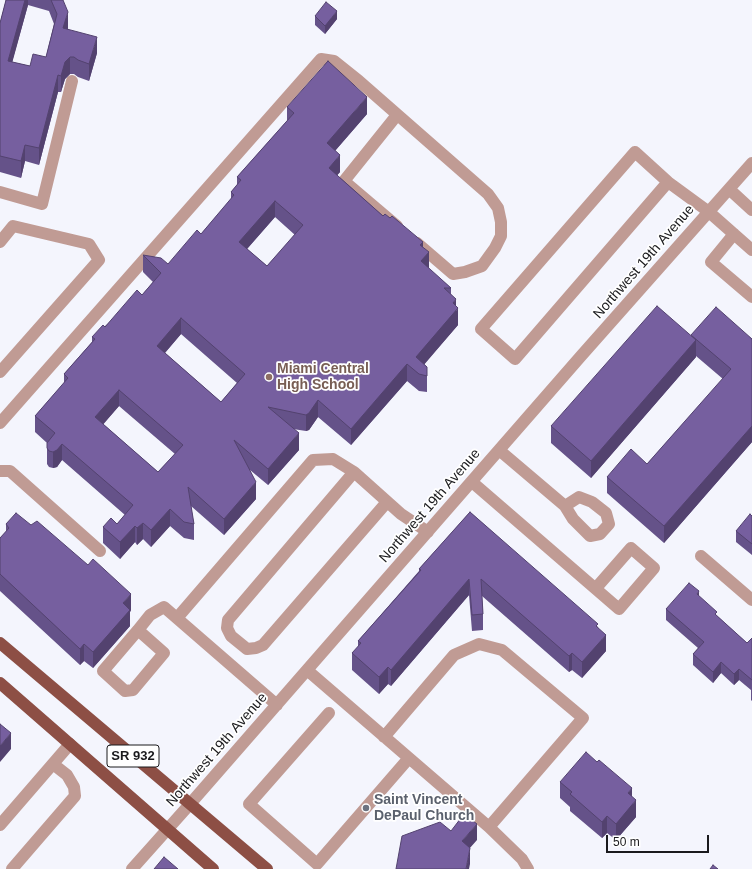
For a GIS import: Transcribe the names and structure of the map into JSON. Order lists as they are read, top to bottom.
{
  "streets": {
    "main road": ["SR 932"],
    "street": ["Northwest 19th Avenue"]
  },
  "crossings": [
    ["Northwest 19th Avenue", "SR 932"]
  ],
  "places": ["Miami Central High School", "Saint Vincent DePaul Church"],
  "scale_bar": "50 m"
}
